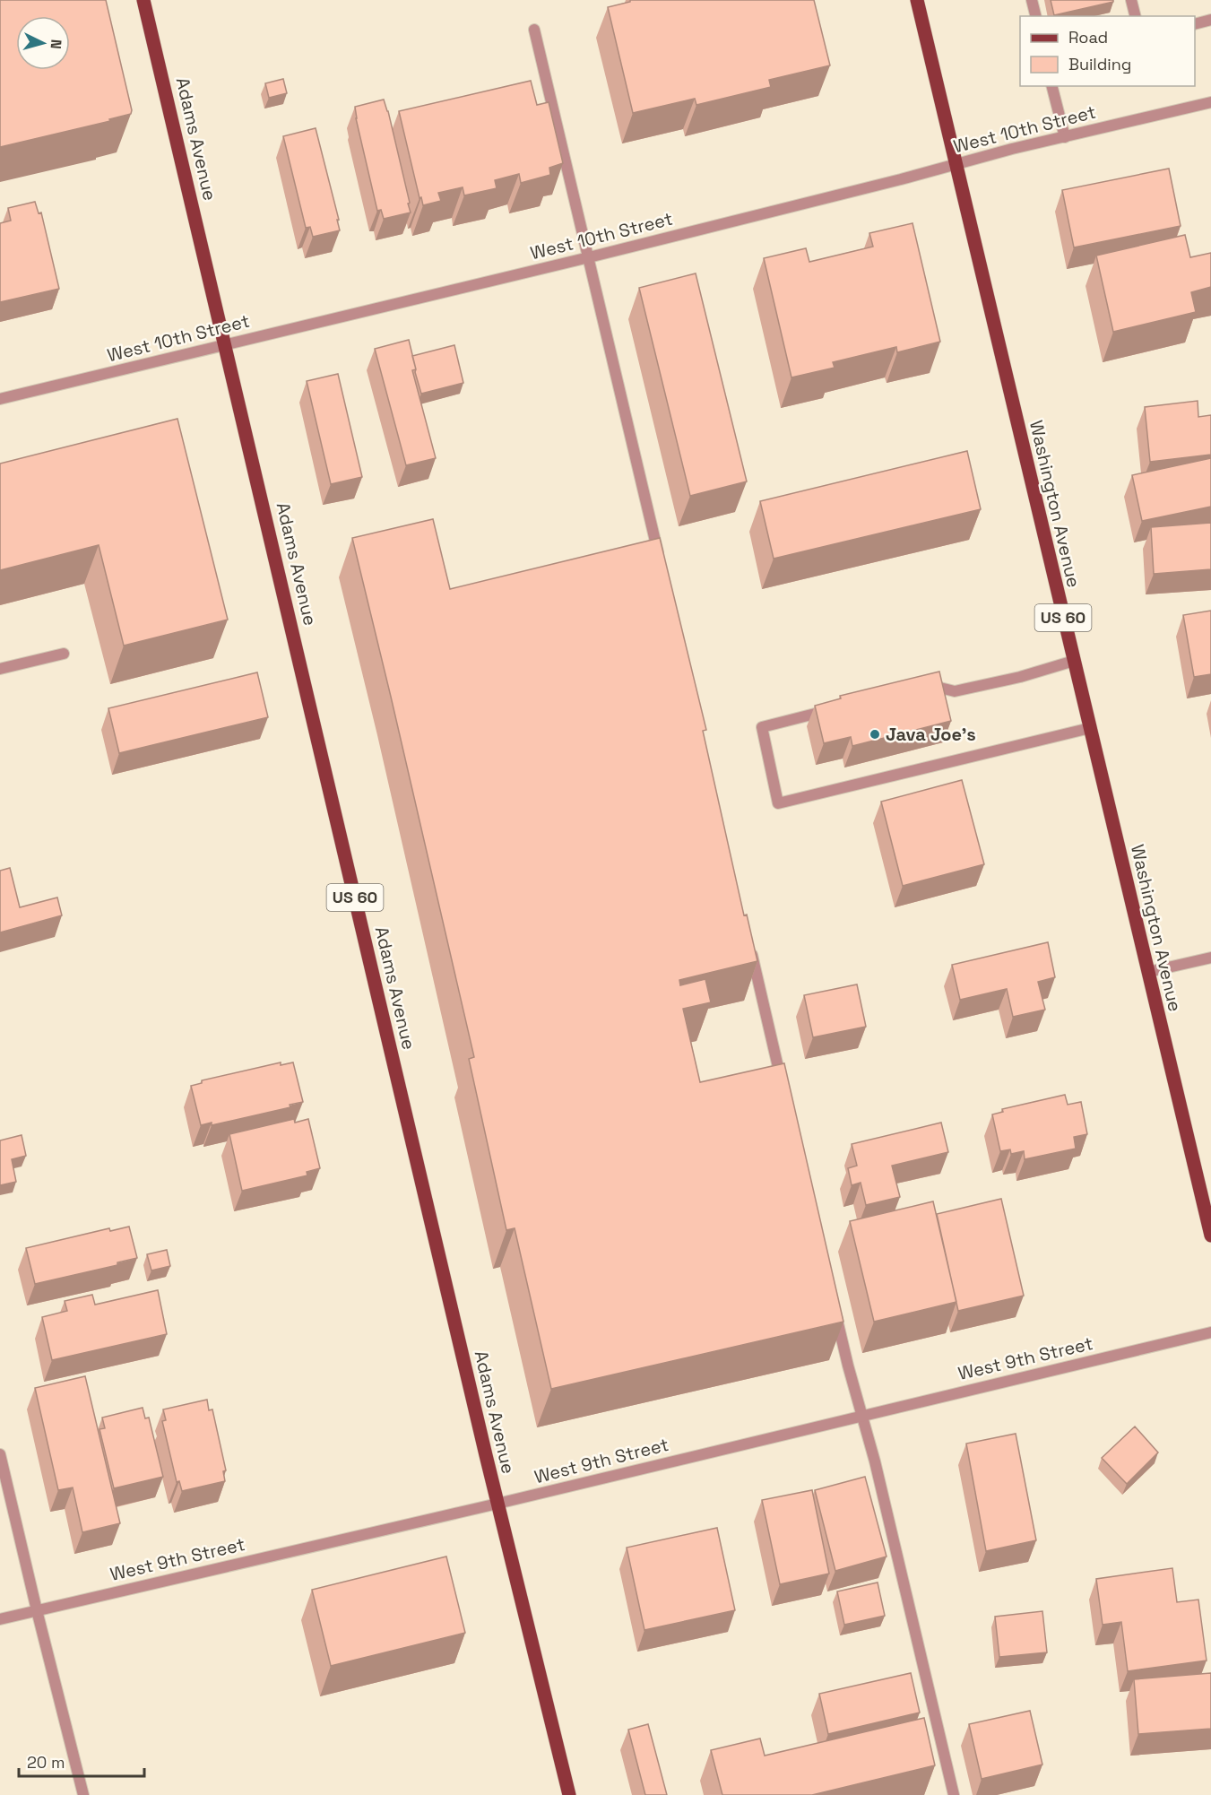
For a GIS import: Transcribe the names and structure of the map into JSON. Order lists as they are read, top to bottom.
{
  "streets": {
    "main road": ["Adams Avenue", "Washington Avenue", "US 60"],
    "street": ["West 10th Street", "West 9th Street"]
  },
  "crossings": [
    ["West 10th Street", "Adams Avenue"],
    ["West 10th Street", "Washington Avenue"],
    ["Adams Avenue", "West 9th Street"]
  ],
  "places": ["Java Joe's"],
  "legend": ["Road", "Building"],
  "scale_bar": "20 m",
  "north": "right"
}
